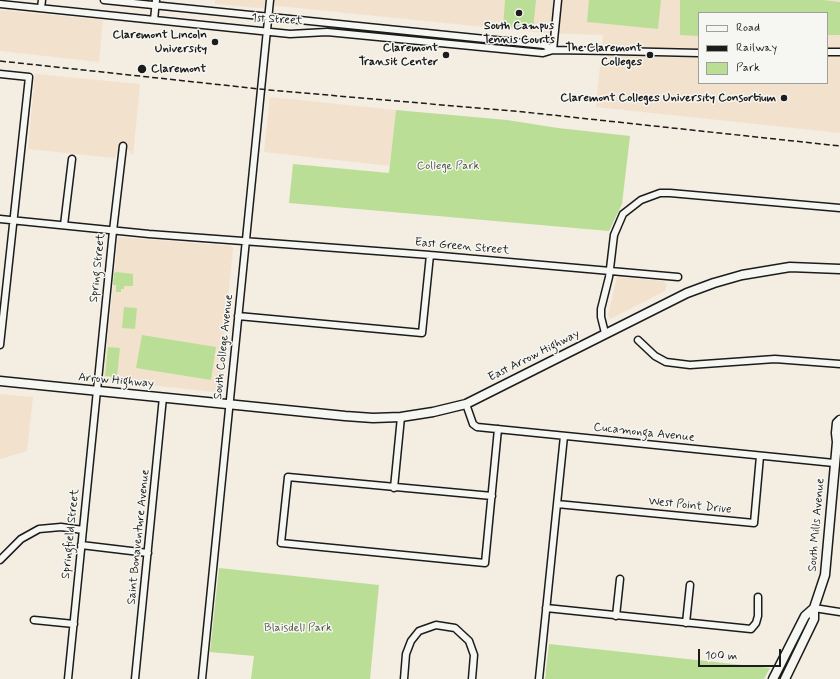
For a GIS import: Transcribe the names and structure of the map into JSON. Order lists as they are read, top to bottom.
{
  "streets": {
    "main road": ["East Arrow Highway", "Arrow Highway", "South Mills Avenue"],
    "street": [
      "1st Street",
      "East Green Street",
      "Spring Street",
      "South College Avenue",
      "Cucamonga Avenue",
      "West Point Drive",
      "Springfield Street",
      "Saint Bonaventure Avenue"
    ]
  },
  "crossings": [
    ["1st Street", "South College Avenue"],
    ["East Green Street", "Spring Street"],
    ["East Green Street", "South College Avenue"],
    ["Spring Street", "Arrow Highway"],
    ["Spring Street", "Springfield Street"],
    ["South College Avenue", "East Arrow Highway"],
    ["South College Avenue", "Arrow Highway"],
    ["East Arrow Highway", "Arrow Highway"],
    ["East Arrow Highway", "Cucamonga Avenue"],
    ["Arrow Highway", "Springfield Street"],
    ["Arrow Highway", "Saint Bonaventure Avenue"],
    ["Cucamonga Avenue", "West Point Drive"],
    ["Cucamonga Avenue", "South Mills Avenue"]
  ],
  "parks": ["College Park", "Blaisdell Park"],
  "places": [
    "South Campus Tennis Courts",
    "Claremont Lincoln University",
    "Claremont Transit Center",
    "The Claremont Colleges",
    "Claremont",
    "Claremont Colleges University Consortium"
  ],
  "legend": ["Road", "Railway", "Park"],
  "scale_bar": "100 m"
}
